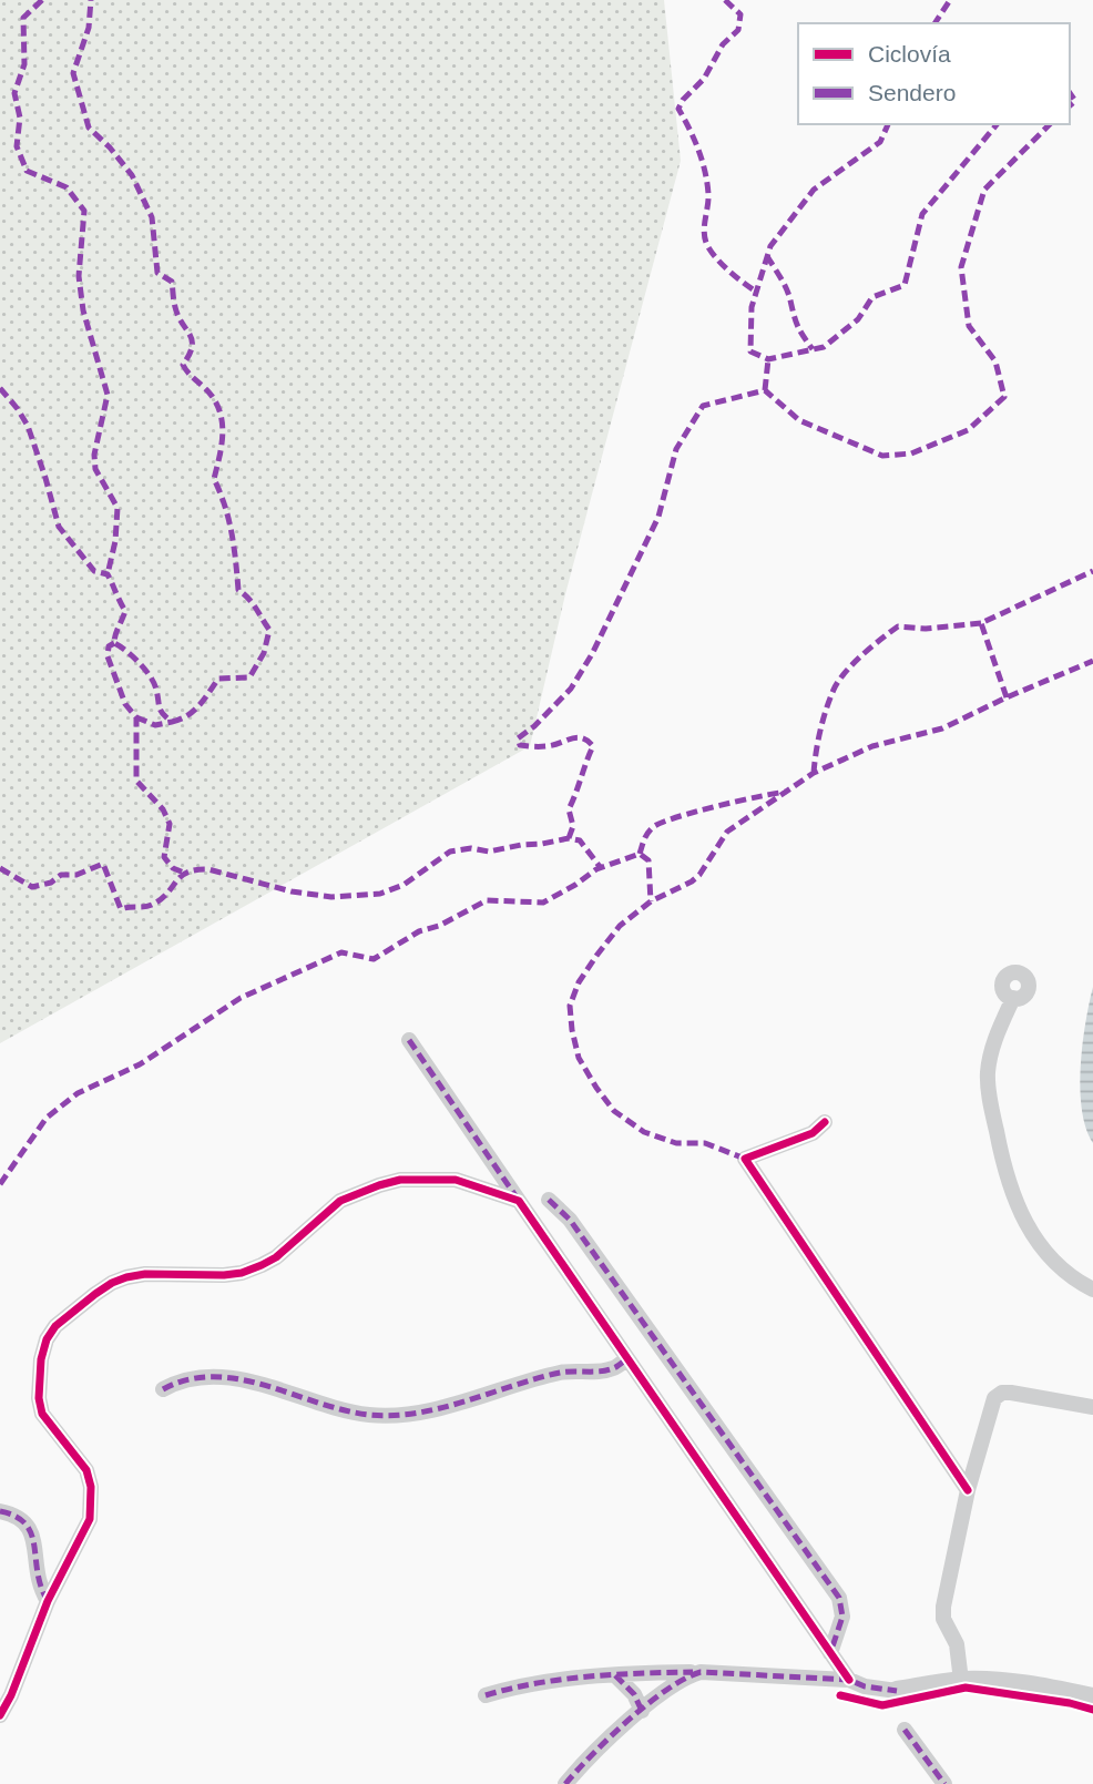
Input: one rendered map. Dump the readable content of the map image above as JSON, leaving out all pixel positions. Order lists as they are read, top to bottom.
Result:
{
  "legend": ["Ciclovía", "Sendero"]
}
